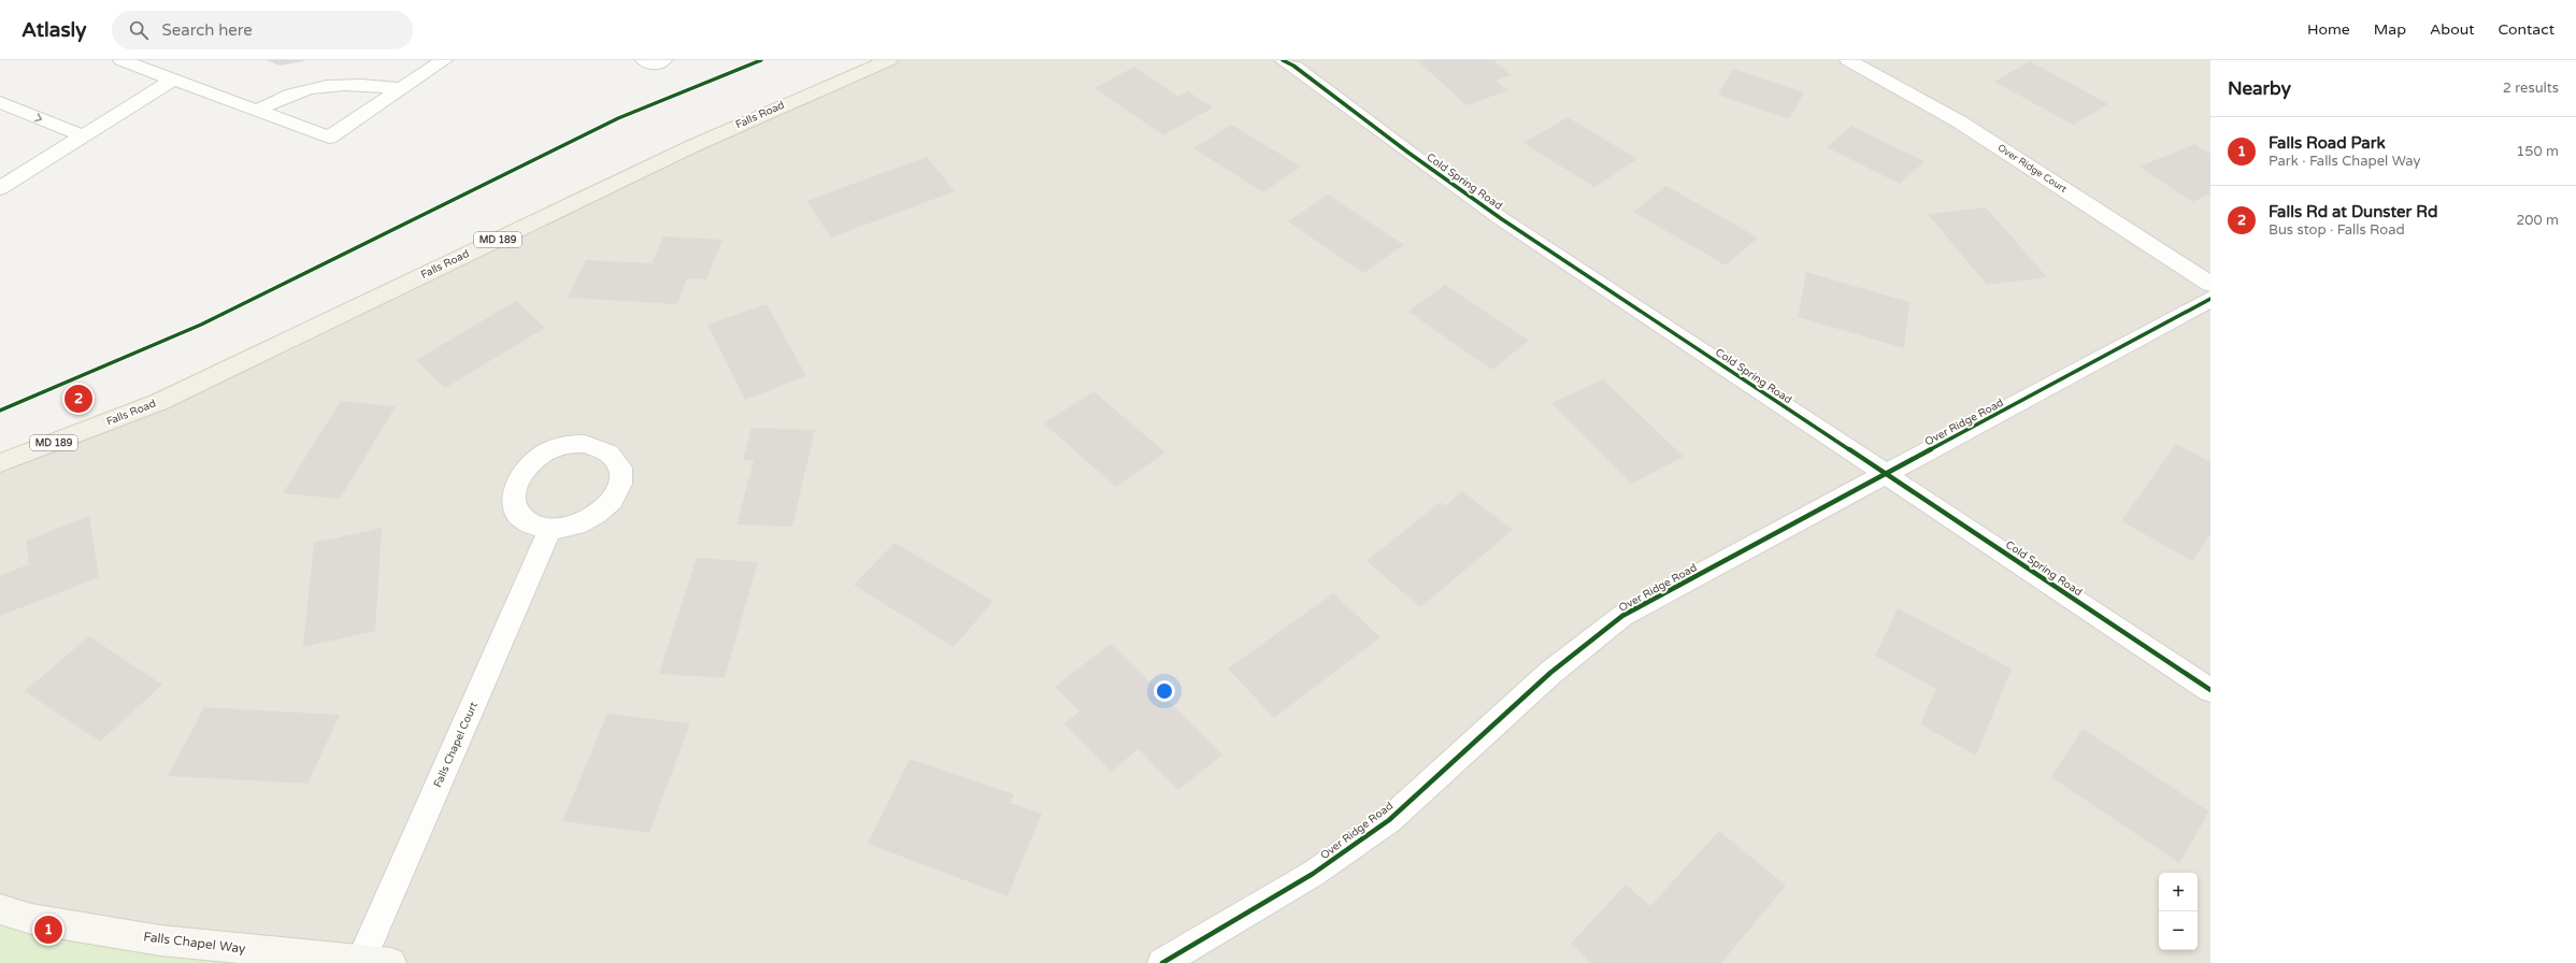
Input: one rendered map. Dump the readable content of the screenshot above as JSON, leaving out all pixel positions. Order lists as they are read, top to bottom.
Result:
{
  "streets": {
    "main road": ["Falls Road", "MD 189"],
    "street": [
      "Over Ridge Court",
      "Cold Spring Road",
      "Over Ridge Road",
      "Falls Chapel Court",
      "Falls Chapel Way"
    ]
  },
  "crossings": [
    ["Cold Spring Road", "Over Ridge Road"],
    ["Falls Chapel Court", "Falls Chapel Way"]
  ],
  "page": {
    "header": "Atlasly",
    "search": "Search here",
    "nav": [
      "Home",
      "Map",
      "About",
      "Contact"
    ],
    "heading": ["Nearby", "2 results"],
    "list": [
      {
        "mark": "1",
        "name": "Falls Road Park",
        "note": "Park · Falls Chapel Way",
        "value": "150 m"
      },
      {
        "mark": "2",
        "name": "Falls Rd at Dunster Rd",
        "note": "Bus stop · Falls Road",
        "value": "200 m"
      }
    ],
    "pins": ["2", "1"],
    "map_buttons": ["+", "−"]
  }
}
